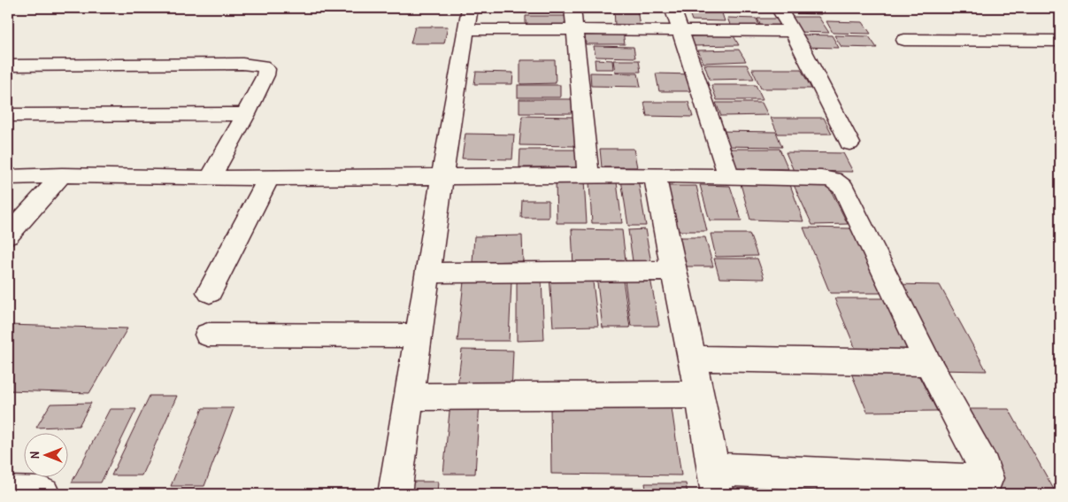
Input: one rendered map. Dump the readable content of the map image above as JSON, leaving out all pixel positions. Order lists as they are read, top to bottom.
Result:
{
  "north": "left"
}
